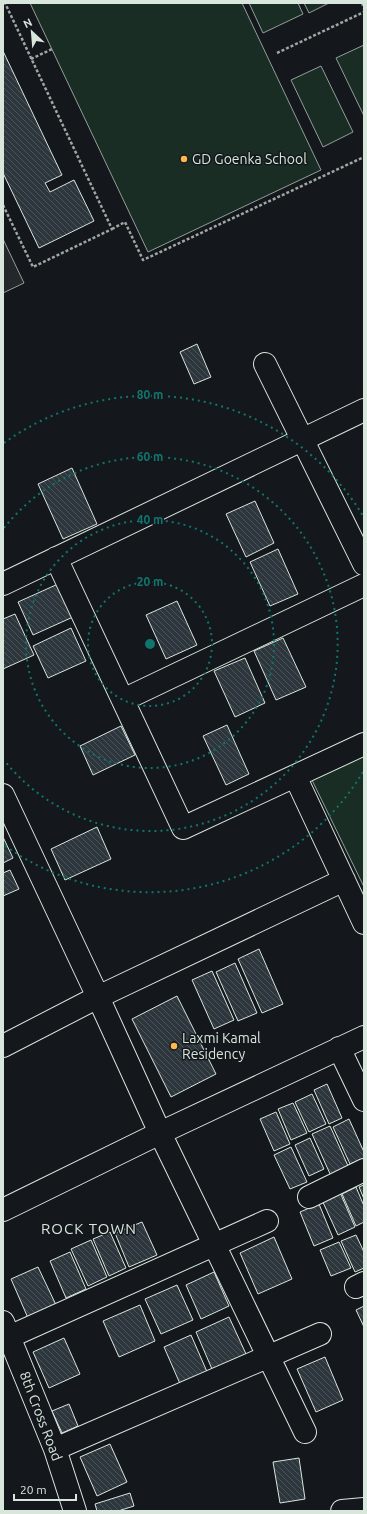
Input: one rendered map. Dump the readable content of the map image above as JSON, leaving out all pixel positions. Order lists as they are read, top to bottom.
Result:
{
  "streets": {
    "street": ["8th Cross Road"]
  },
  "districts": ["ROCK TOWN"],
  "places": ["GD Goenka School", "Laxmi Kamal Residency"],
  "scale_bar": "20 m",
  "north": "top left",
  "rings": [
    "80 m",
    "60 m",
    "40 m",
    "20 m"
  ]
}
